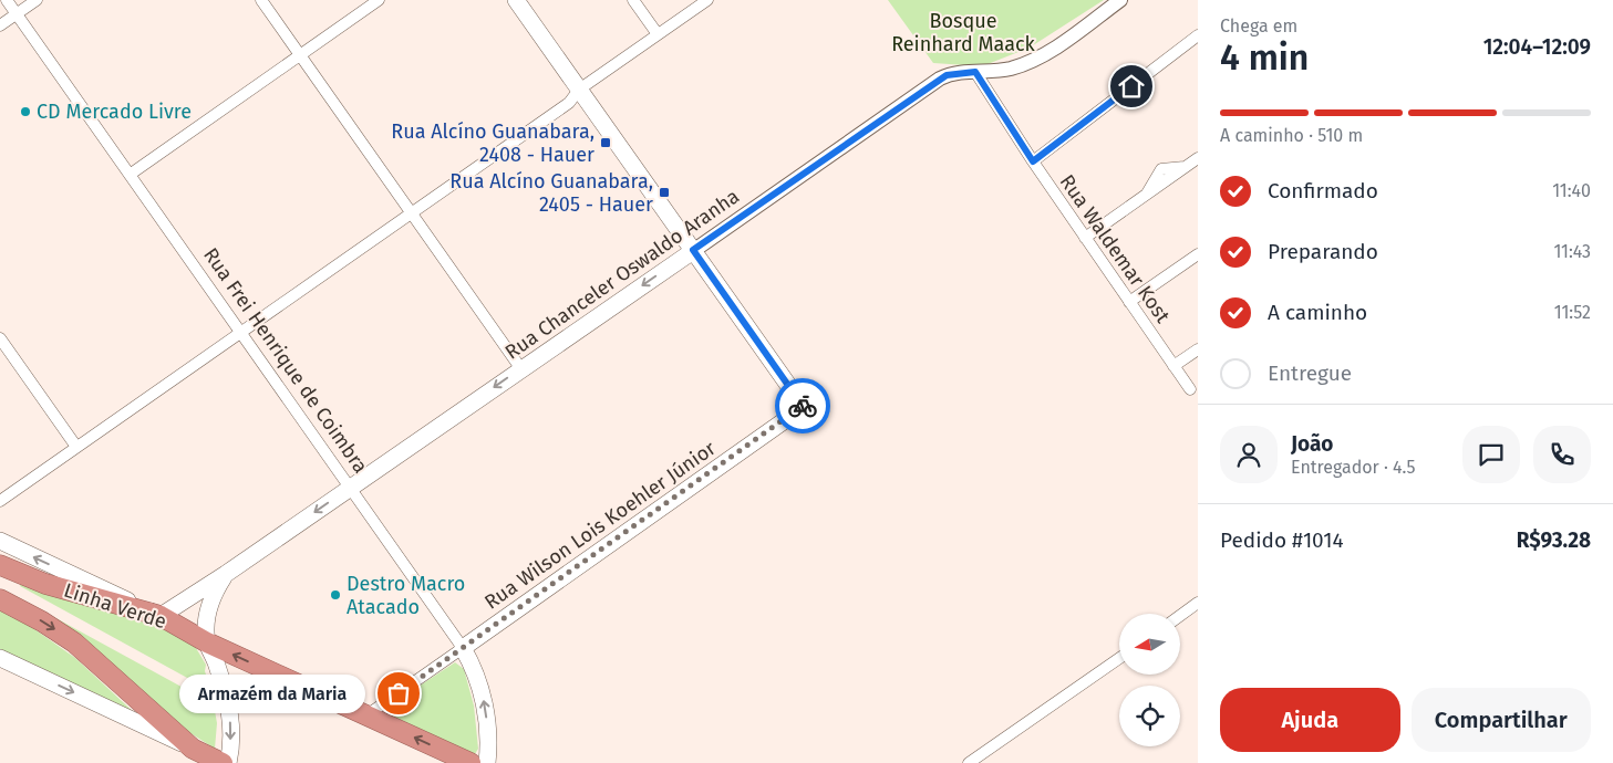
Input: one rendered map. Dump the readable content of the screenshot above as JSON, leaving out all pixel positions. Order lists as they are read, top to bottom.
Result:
{
  "streets": {
    "highway": ["Linha Verde"],
    "main road": ["Rua Chanceler Oswaldo Aranha", "Rua Frei Henrique de Coimbra", "Rua Wilson Lois Koehler Júnior"],
    "street": ["Rua Waldemar Kost"]
  },
  "crossings": [
    ["Rua Waldemar Kost", "Rua Chanceler Oswaldo Aranha"],
    ["Rua Chanceler Oswaldo Aranha", "Rua Frei Henrique de Coimbra"],
    ["Rua Chanceler Oswaldo Aranha", "Rua Wilson Lois Koehler Júnior"],
    ["Rua Chanceler Oswaldo Aranha", "Linha Verde"],
    ["Rua Frei Henrique de Coimbra", "Rua Wilson Lois Koehler Júnior"],
    ["Rua Wilson Lois Koehler Júnior", "Linha Verde"]
  ],
  "one_way": ["Rua Chanceler Oswaldo Aranha"],
  "parks": ["Bosque Reinhard Maack"],
  "places": {
    "other": ["CD Mercado Livre", "Destro Macro Atacado", "Armazém da Maria"],
    "transit": ["Rua Alcíno Guanabara, 2408 - Hauer", "Rua Alcíno Guanabara, 2405 - Hauer"]
  },
  "north": "left",
  "page": {
    "heading": ["4 min", "Chega em", "12:04–12:09"],
    "panel": [
      "João",
      "Entregador · 4.5",
      "Pedido #1014",
      "R$93.28"
    ],
    "bar": "A caminho · 510 m",
    "list": [
      ["Confirmado", "11:40"],
      ["Preparando", "11:43"],
      ["A caminho", "11:52"],
      "Entregue"
    ],
    "bubble": "Armazém da Maria",
    "buttons": ["Ajuda", "Compartilhar"]
  }
}
